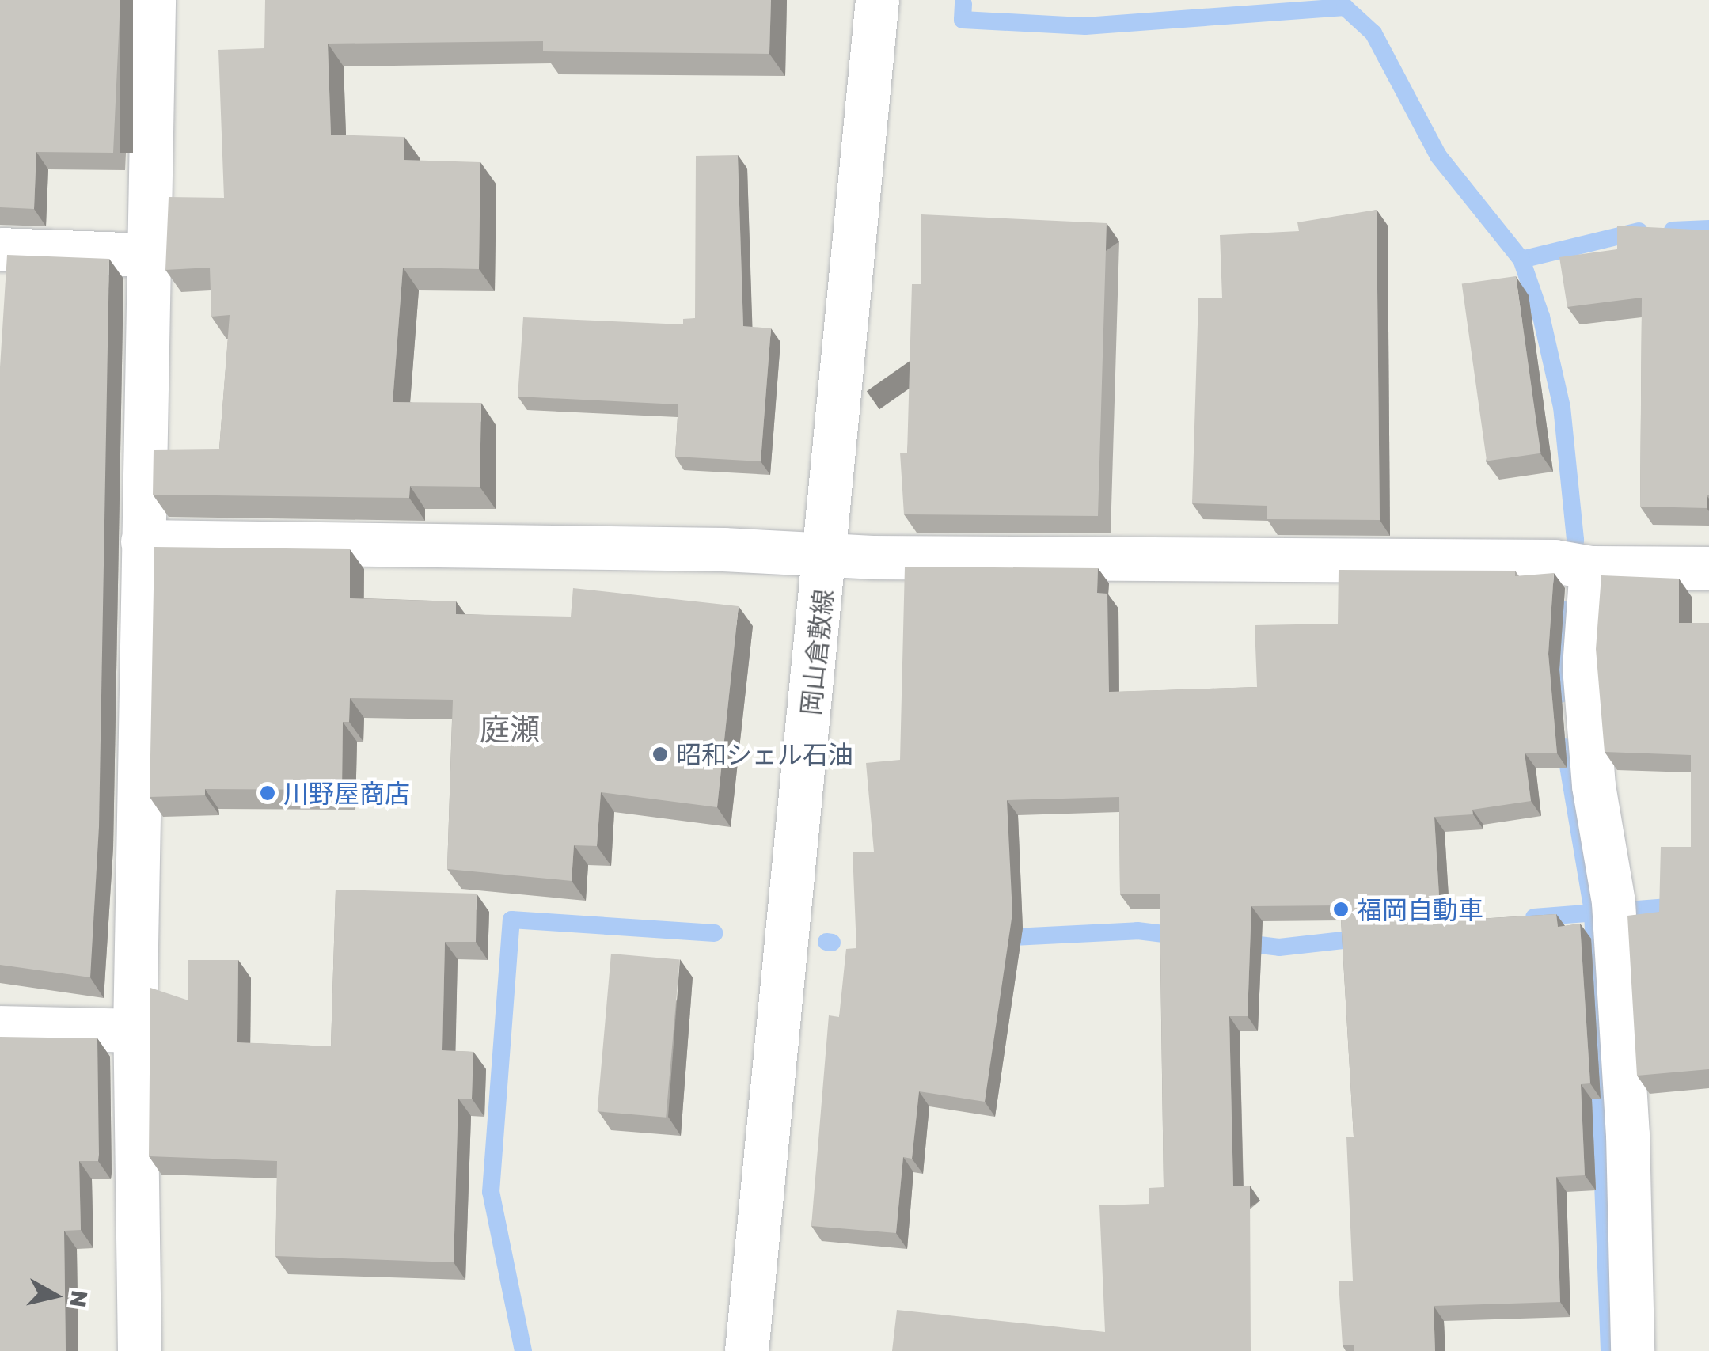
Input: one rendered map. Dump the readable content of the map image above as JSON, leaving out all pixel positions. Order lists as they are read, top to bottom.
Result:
{
  "streets": {
    "street": ["岡山倉敷線"]
  },
  "districts": ["庭瀬"],
  "places": ["昭和シェル石油", "川野屋商店", "福岡自動車"],
  "north": "right"
}
